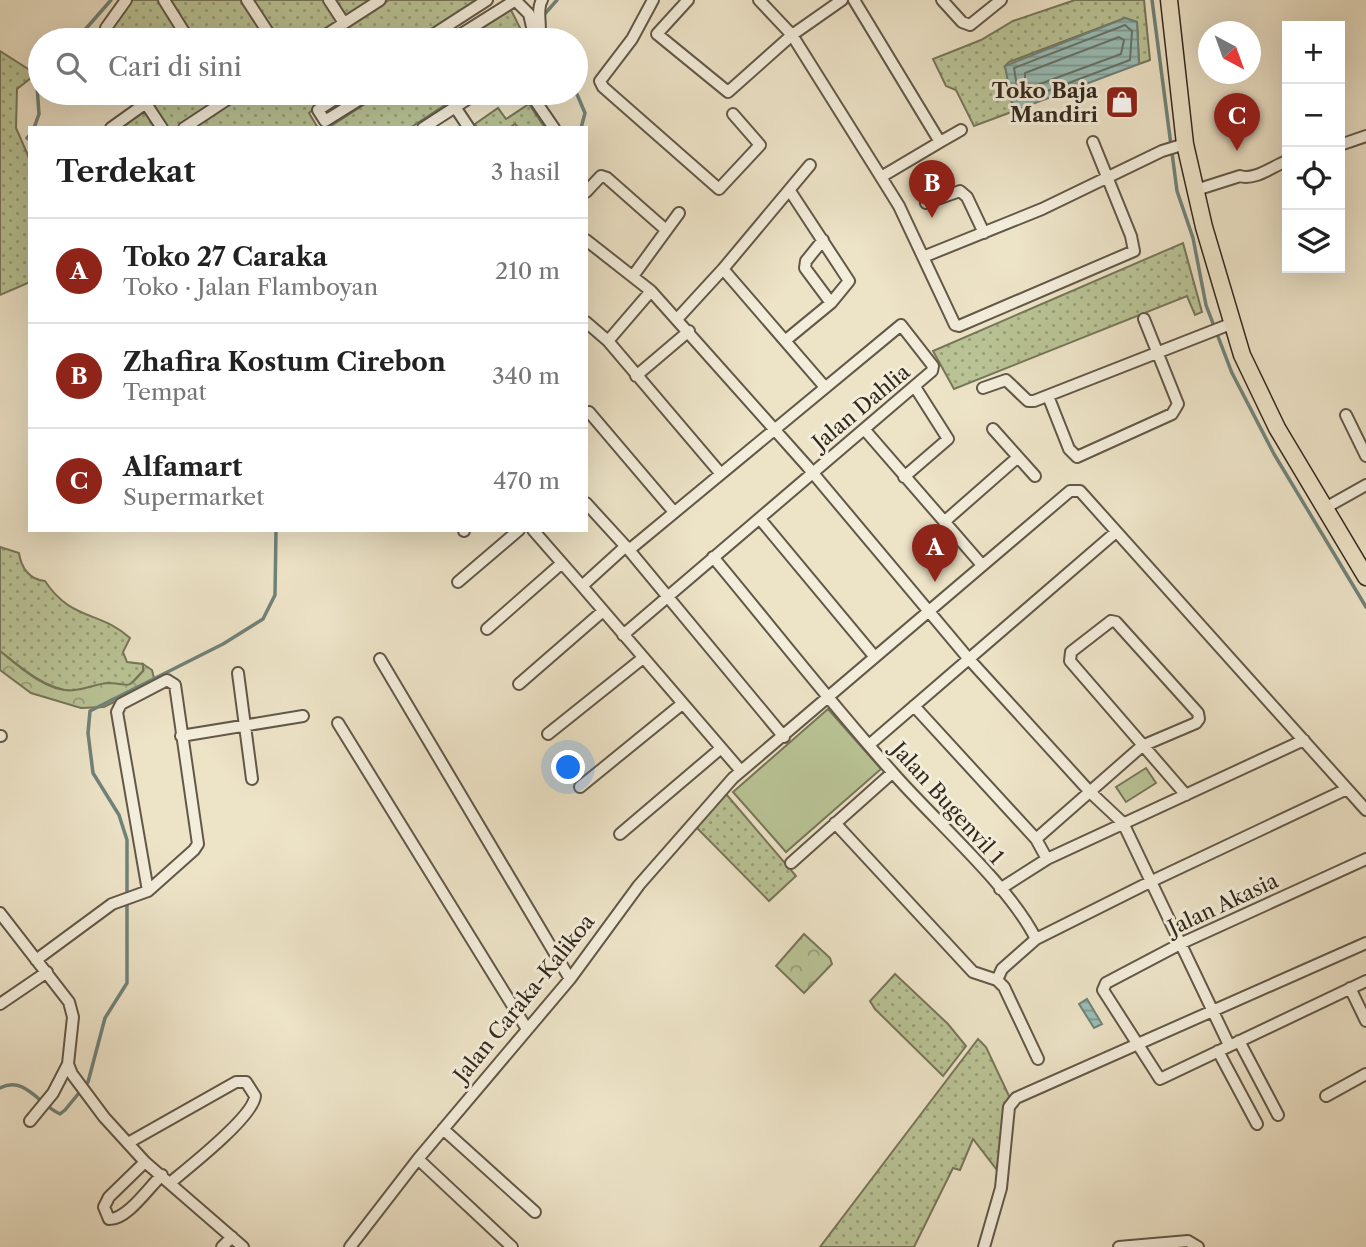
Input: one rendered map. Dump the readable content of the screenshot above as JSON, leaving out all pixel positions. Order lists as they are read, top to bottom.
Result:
{
  "streets": {
    "street": [
      "Jalan Dahlia",
      "Jalan Bugenvil 1",
      "Jalan Akasia",
      "Jalan Caraka-Kalikoa"
    ]
  },
  "crossings": [
    ["Jalan Dahlia", "Jalan Bugenvil 1"],
    ["Jalan Bugenvil 1", "Jalan Caraka-Kalikoa"]
  ],
  "places": {
    "shop": ["Toko Baja Mandiri"]
  },
  "north": "bottom right",
  "page": {
    "map_buttons": ["+", "−"],
    "search": "Cari di sini",
    "pins": ["C", "B", "A"],
    "heading": ["Terdekat", "3 hasil"],
    "list": [
      {
        "mark": "A",
        "name": "Toko 27 Caraka",
        "note": "Toko · Jalan Flamboyan",
        "value": "210 m"
      },
      {
        "mark": "B",
        "name": "Zhafira Kostum Cirebon",
        "note": "Tempat",
        "value": "340 m"
      },
      {
        "mark": "C",
        "name": "Alfamart",
        "note": "Supermarket",
        "value": "470 m"
      }
    ]
  }
}
